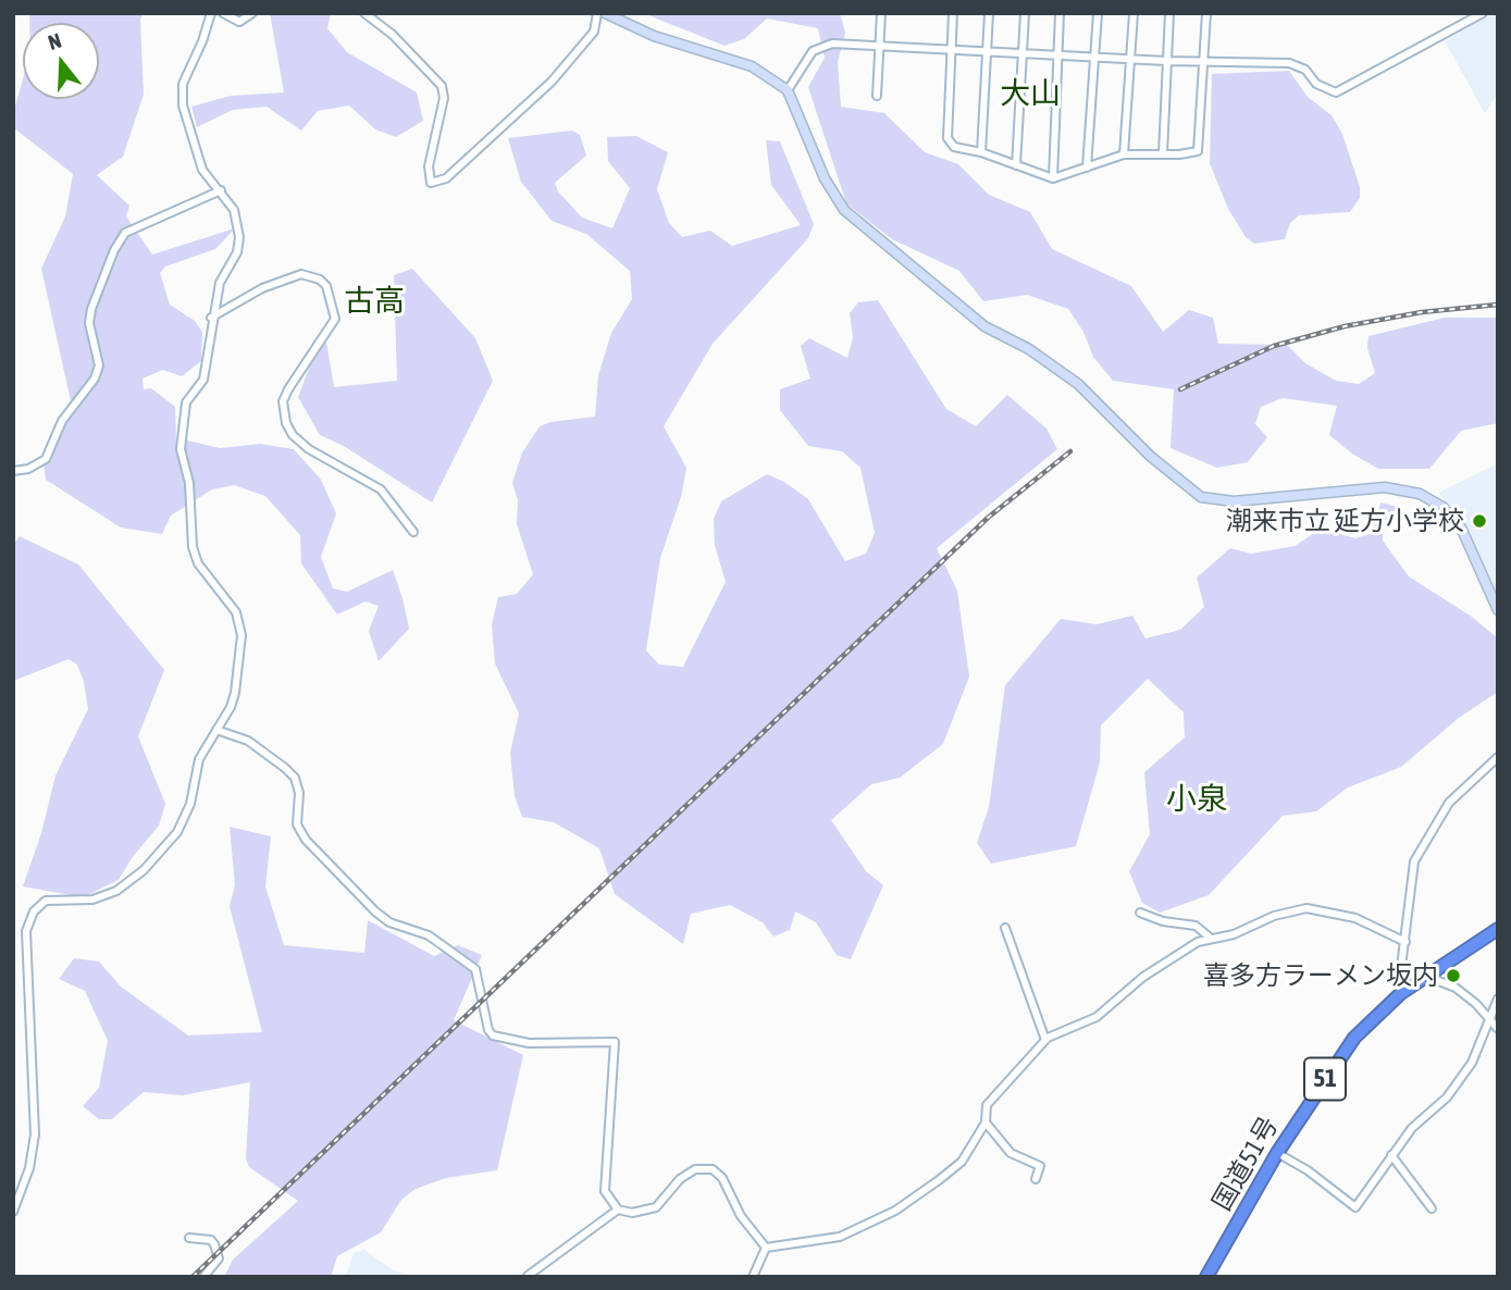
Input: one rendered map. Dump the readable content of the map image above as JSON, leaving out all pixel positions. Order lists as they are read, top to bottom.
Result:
{
  "streets": {
    "highway": ["51", "国道51号"]
  },
  "districts": ["大山", "古高", "小泉"],
  "places": ["潮来市立 延方小学校", "喜多方ラーメン坂内"],
  "north": "top"
}
